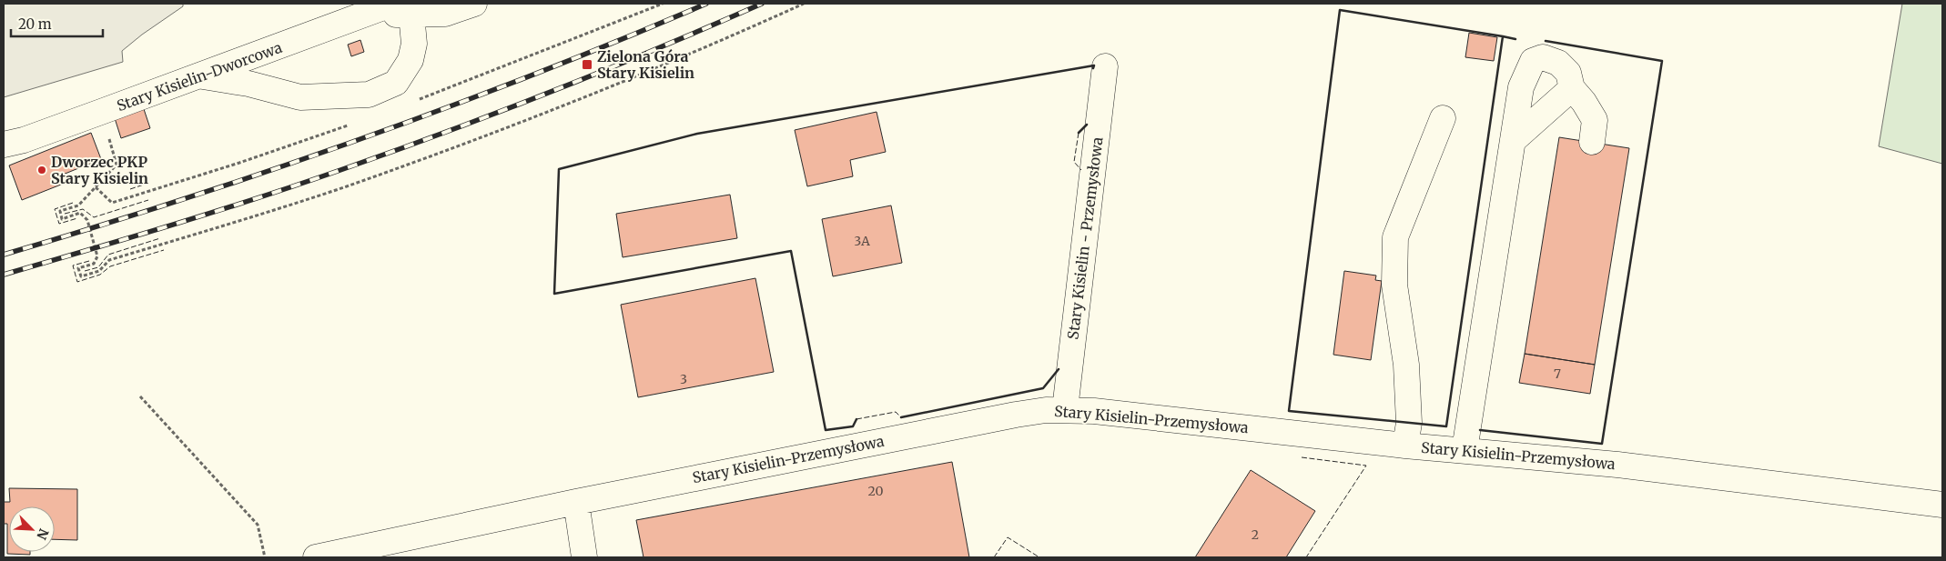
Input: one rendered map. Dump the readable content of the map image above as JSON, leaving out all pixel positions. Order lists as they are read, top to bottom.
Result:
{
  "streets": {
    "street": ["Stary Kisielin-Dworcowa", "Stary Kisielin - Przemysłowa", "Stary Kisielin-Przemysłowa"]
  },
  "crossings": [
    ["Stary Kisielin - Przemysłowa", "Stary Kisielin-Przemysłowa"]
  ],
  "places": {
    "transit": ["Zielona Góra Stary Kisielin"],
    "other": ["Dworzec PKP Stary Kisielin"]
  },
  "house_numbers": [
    "3A",
    "7",
    "3",
    "20",
    "2"
  ],
  "scale_bar": "20 m",
  "north": "bottom right"
}
